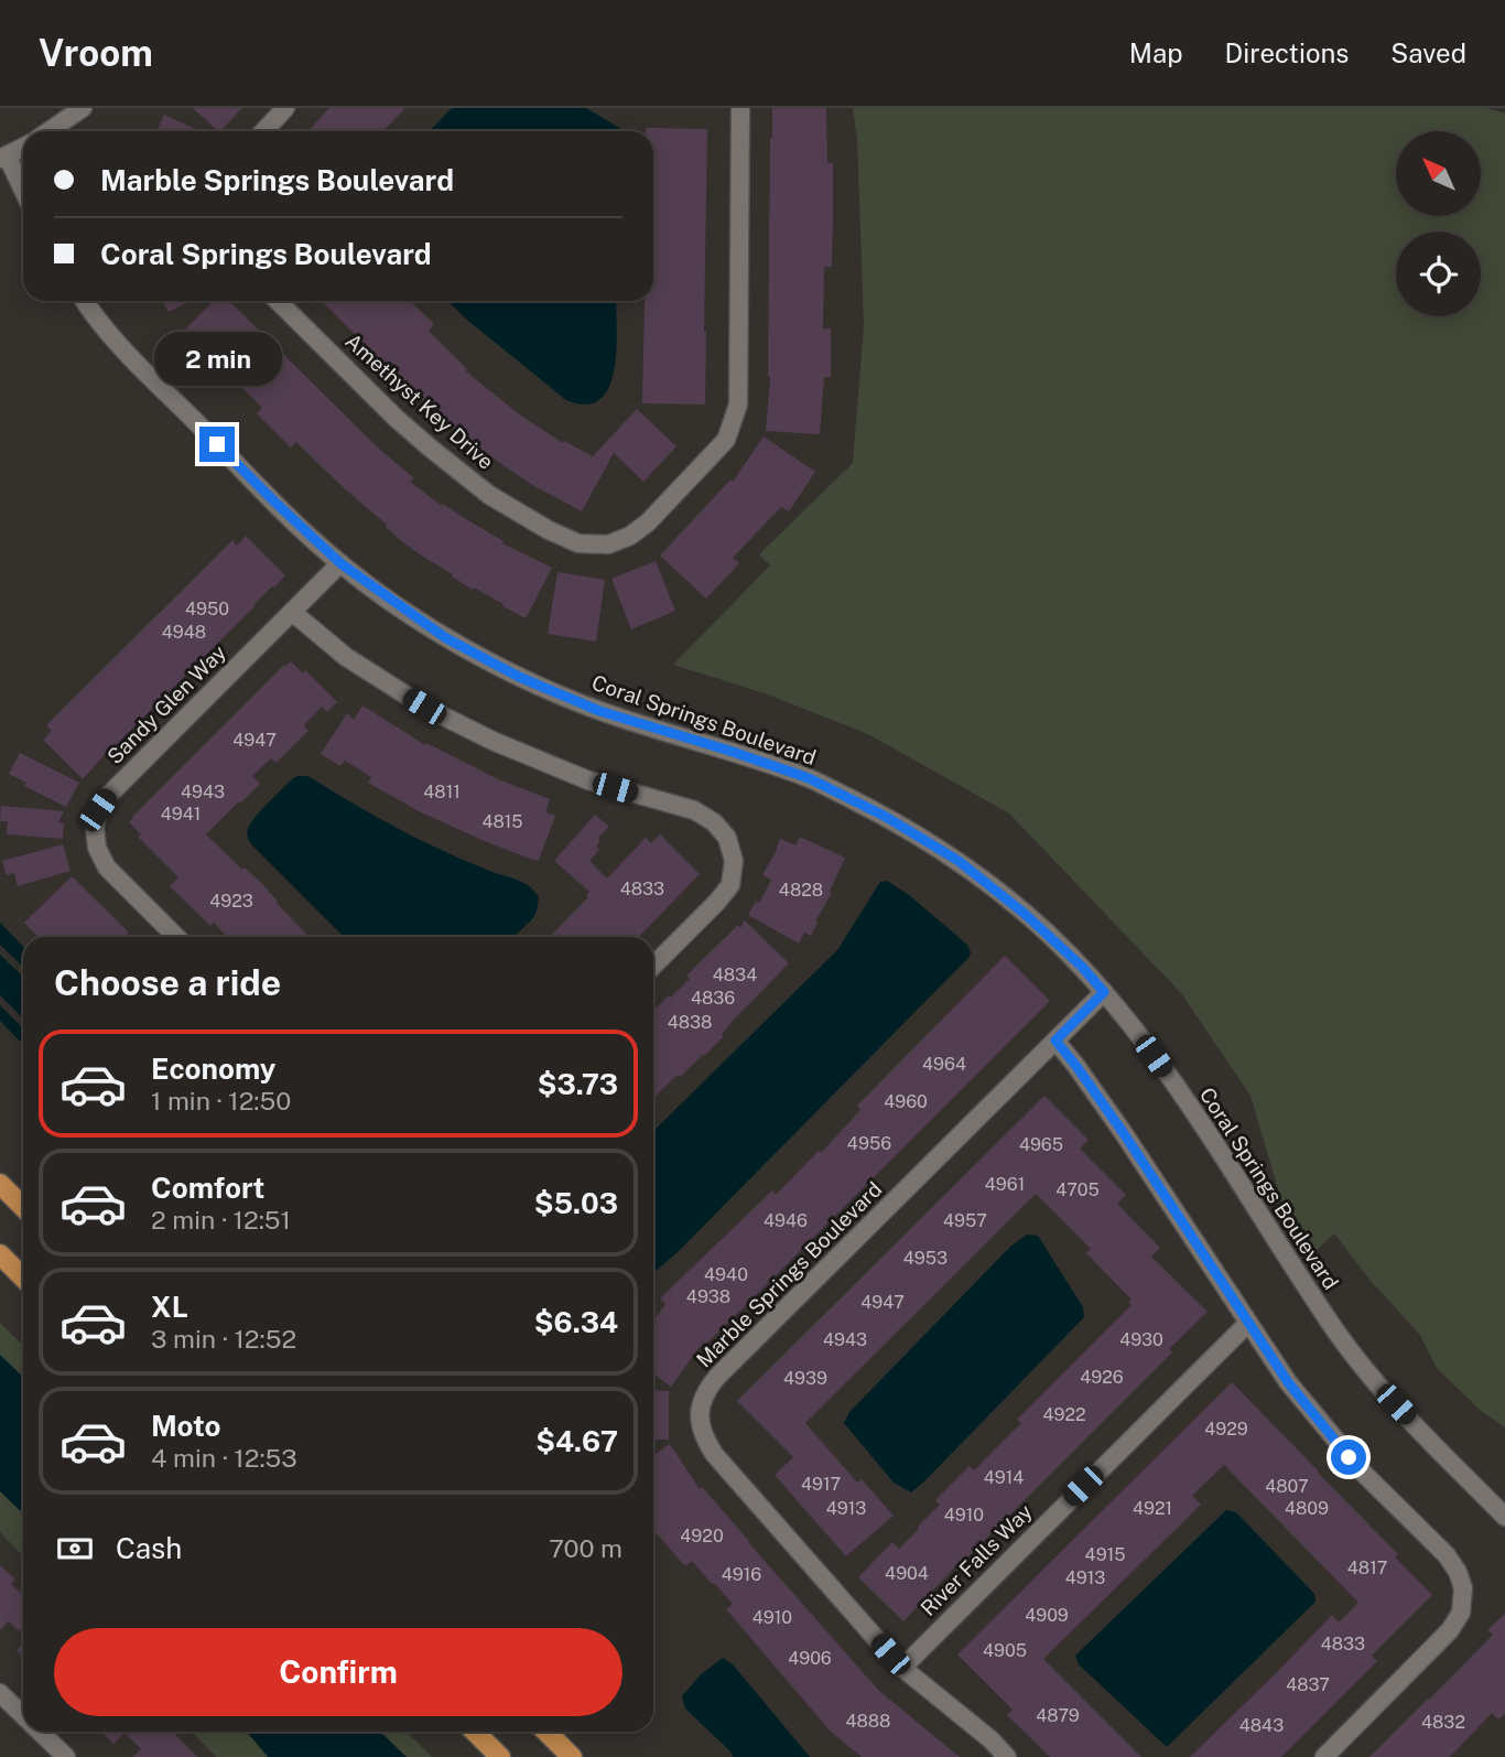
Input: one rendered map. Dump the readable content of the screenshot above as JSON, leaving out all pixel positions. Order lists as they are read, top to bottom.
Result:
{
  "streets": {
    "street": [
      "Amethyst Key Drive",
      "Sandy Glen Way",
      "Coral Springs Boulevard",
      "Marble Springs Boulevard",
      "River Falls Way"
    ]
  },
  "crossings": [
    ["Sandy Glen Way", "Coral Springs Boulevard"],
    ["Coral Springs Boulevard", "Marble Springs Boulevard"],
    ["Marble Springs Boulevard", "River Falls Way"]
  ],
  "house_numbers": [
    "4950",
    "4948",
    "4947",
    "4943",
    "4811",
    "4941",
    "4815",
    "4833",
    "4828",
    "4923",
    "4834",
    "4836",
    "4838",
    "4964",
    "4960",
    "4956",
    "4965",
    "4961",
    "4705",
    "4946",
    "4957",
    "4953",
    "4940",
    "4938",
    "4947",
    "4943",
    "4930",
    "4926",
    "4939",
    "4922",
    "4929",
    "4914",
    "4917",
    "4807",
    "4913",
    "4921",
    "4809",
    "4910",
    "4920",
    "4915",
    "4817",
    "4904",
    "4916",
    "4913",
    "4909",
    "4910",
    "4833",
    "4905",
    "4906",
    "4837",
    "4879",
    "4888",
    "4832",
    "4843"
  ],
  "north": "top left",
  "page": {
    "header": "Vroom",
    "nav": ["Map", "Directions", "Saved"],
    "banner": ["Marble Springs Boulevard", "Coral Springs Boulevard"],
    "bubble": "2 min",
    "heading": "Choose a ride",
    "list": [
      {
        "name": "Economy",
        "note": "1 min · 12:50",
        "value": "$3.73"
      },
      {
        "name": "Comfort",
        "note": "2 min · 12:51",
        "value": "$5.03"
      },
      {
        "name": "XL",
        "note": "3 min · 12:52",
        "value": "$6.34"
      },
      {
        "name": "Moto",
        "note": "4 min · 12:53",
        "value": "$4.67"
      }
    ],
    "pay": ["Cash", "700 m"],
    "buttons": "Confirm"
  }
}
